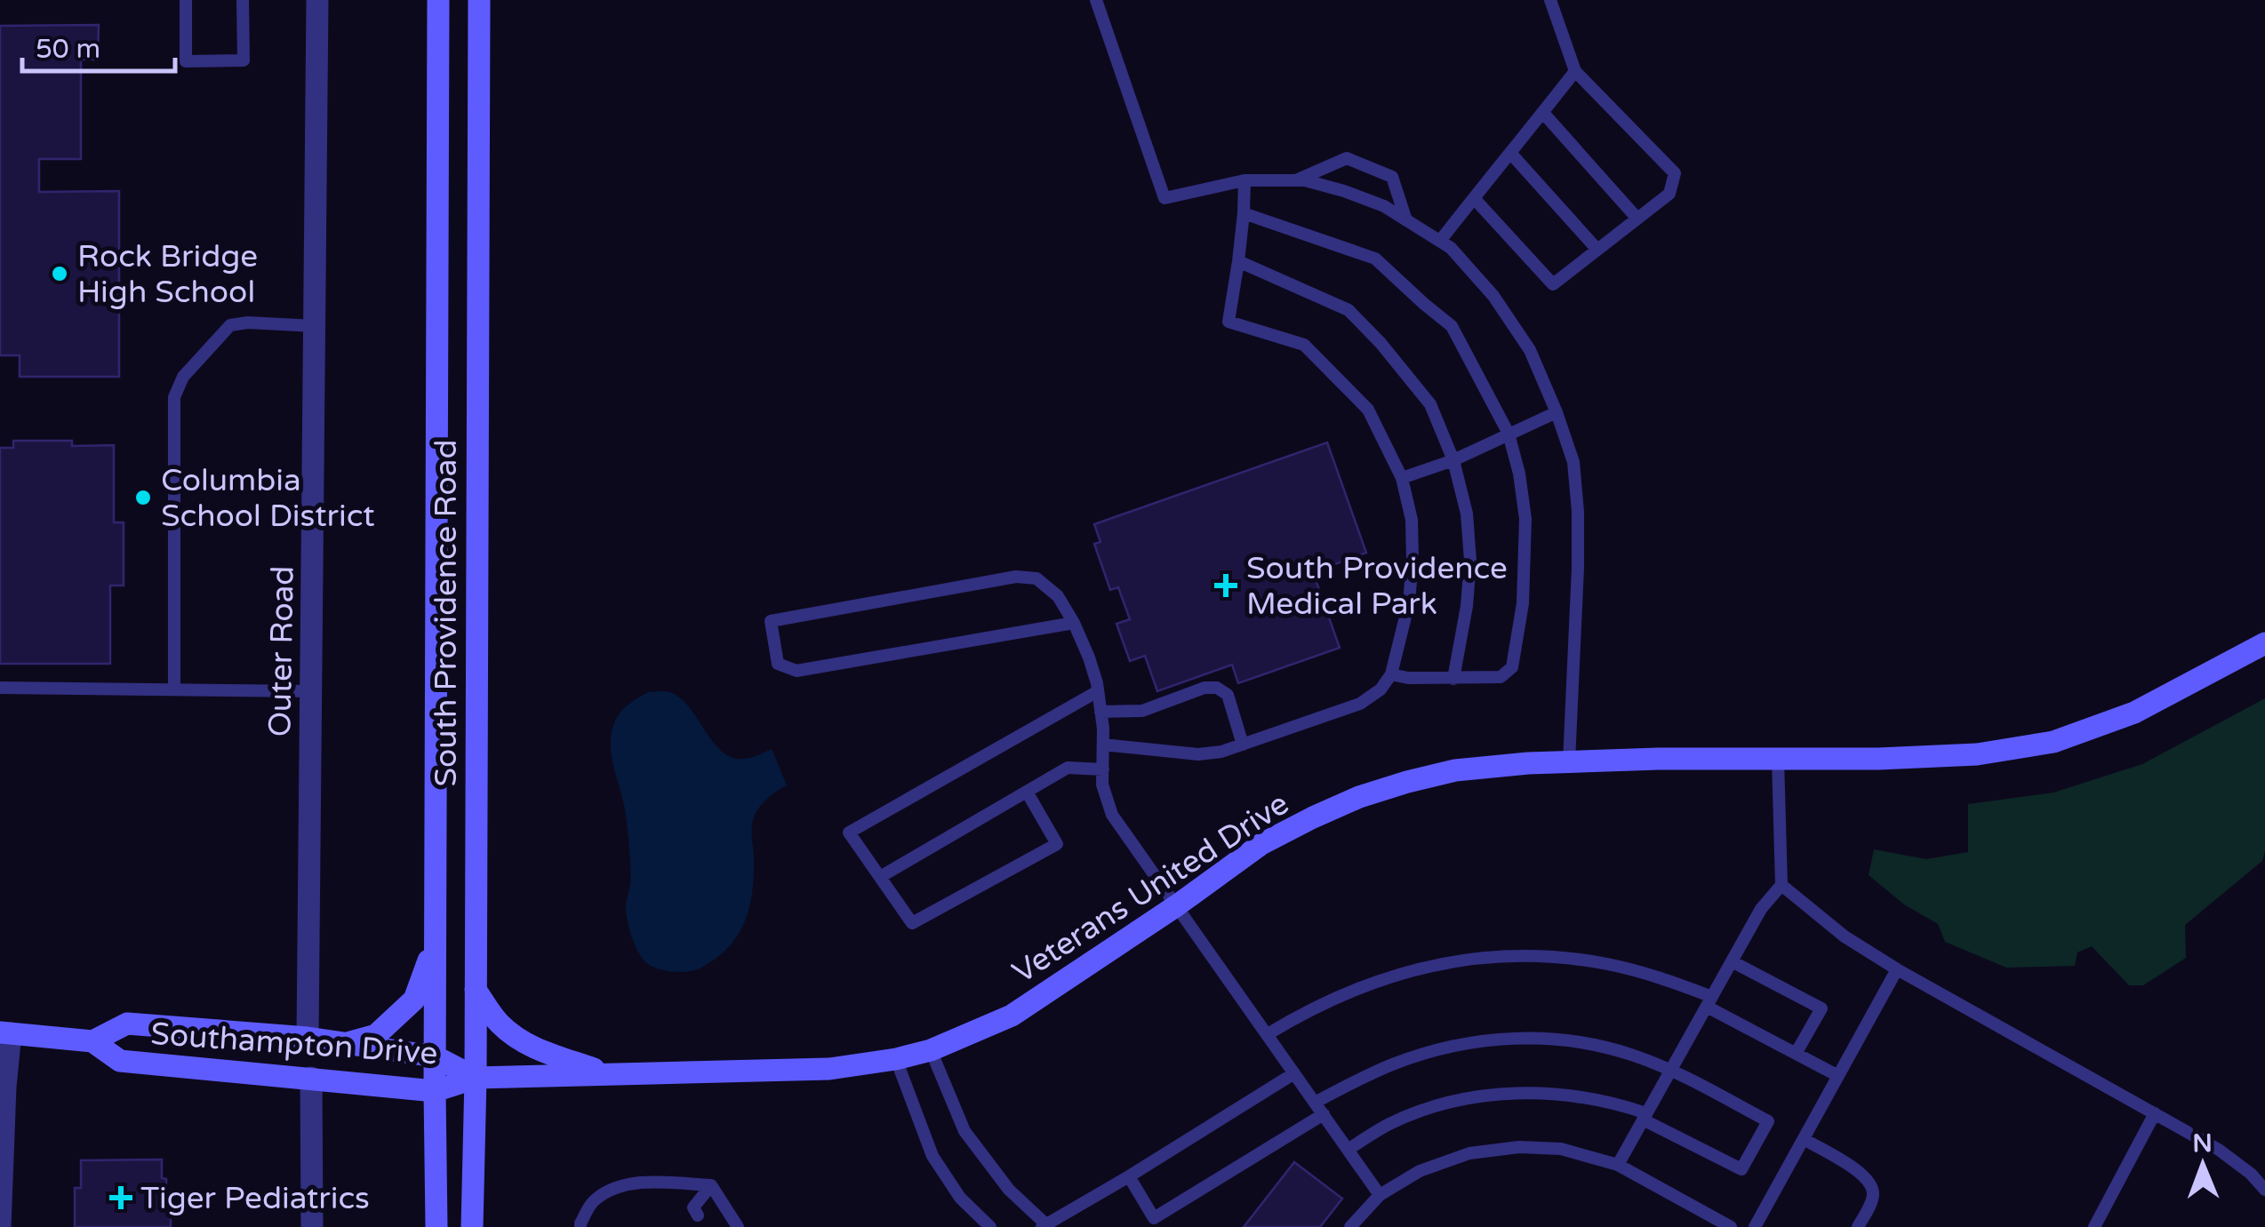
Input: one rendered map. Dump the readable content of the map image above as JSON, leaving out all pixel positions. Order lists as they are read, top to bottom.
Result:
{
  "streets": {
    "street": [
      "South Providence Road",
      "Outer Road",
      "Veterans United Drive",
      "Southampton Drive"
    ]
  },
  "crossings": [
    ["South Providence Road", "Veterans United Drive"],
    ["South Providence Road", "Southampton Drive"],
    ["Outer Road", "Southampton Drive"],
    ["Veterans United Drive", "Southampton Drive"]
  ],
  "places": {
    "other": ["Rock Bridge High School", "Columbia School District"],
    "health": ["South Providence Medical Park", "Tiger Pediatrics"]
  },
  "scale_bar": "50 m",
  "north": "top"
}
